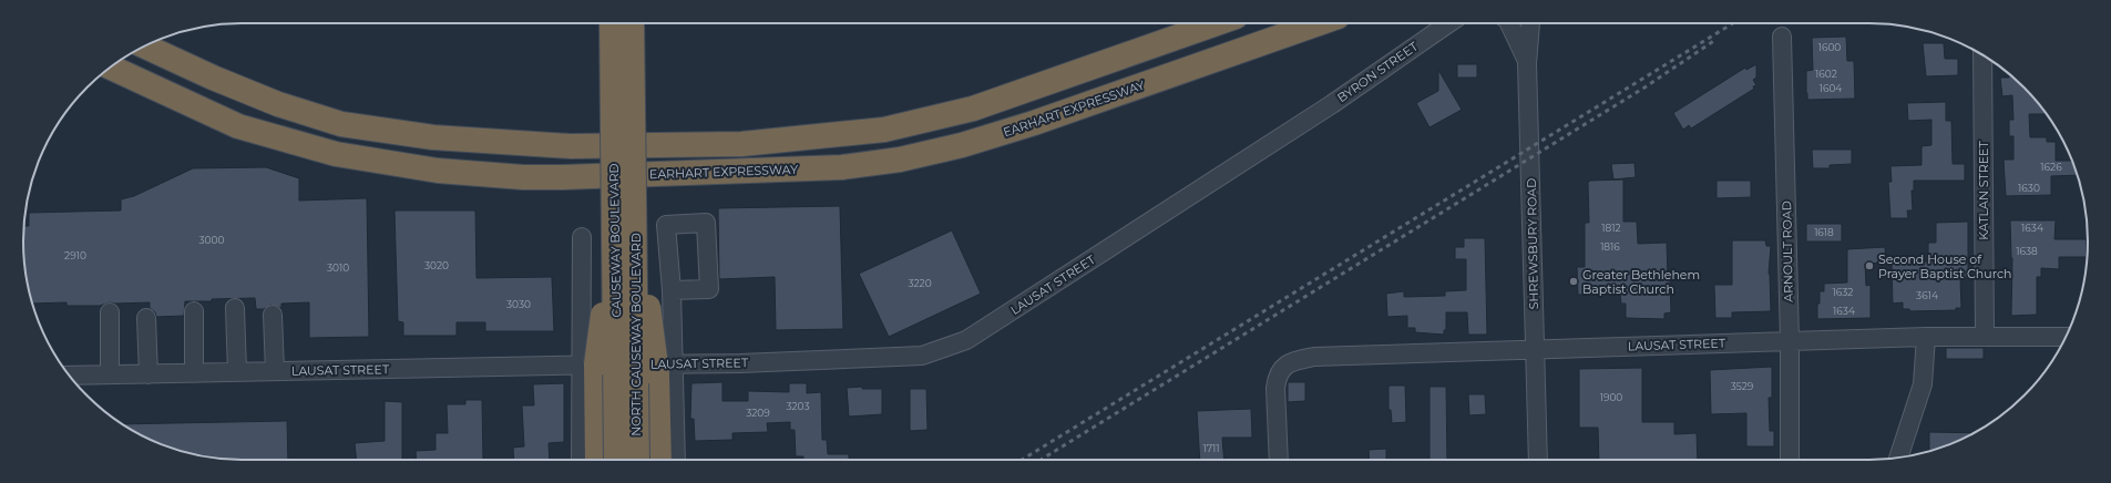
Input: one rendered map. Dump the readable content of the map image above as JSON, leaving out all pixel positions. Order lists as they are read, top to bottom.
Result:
{
  "streets": {
    "highway": ["EARHART EXPRESSWAY", "CAUSEWAY BOULEVARD", "NORTH CAUSEWAY BOULEVARD"],
    "street": [
      "BYRON STREET",
      "KATLAN STREET",
      "SHREWSBURY ROAD",
      "ARNOULT ROAD",
      "LAUSAT STREET"
    ]
  },
  "crossings": [
    ["BYRON STREET", "LAUSAT STREET"],
    ["KATLAN STREET", "LAUSAT STREET"],
    ["CAUSEWAY BOULEVARD", "NORTH CAUSEWAY BOULEVARD"],
    ["SHREWSBURY ROAD", "LAUSAT STREET"],
    ["ARNOULT ROAD", "LAUSAT STREET"]
  ],
  "places": ["Second House of Prayer Baptist Church", "Greater Bethlehem Baptist Church"],
  "house_numbers": [
    "1600",
    "1602",
    "1604",
    "1626",
    "1630",
    "1812",
    "1634",
    "1618",
    "3000",
    "1816",
    "1638",
    "2910",
    "3020",
    "3010",
    "3220",
    "1632",
    "3614",
    "3030",
    "1634",
    "3529",
    "1900",
    "3203",
    "3209",
    "1711"
  ]
}
